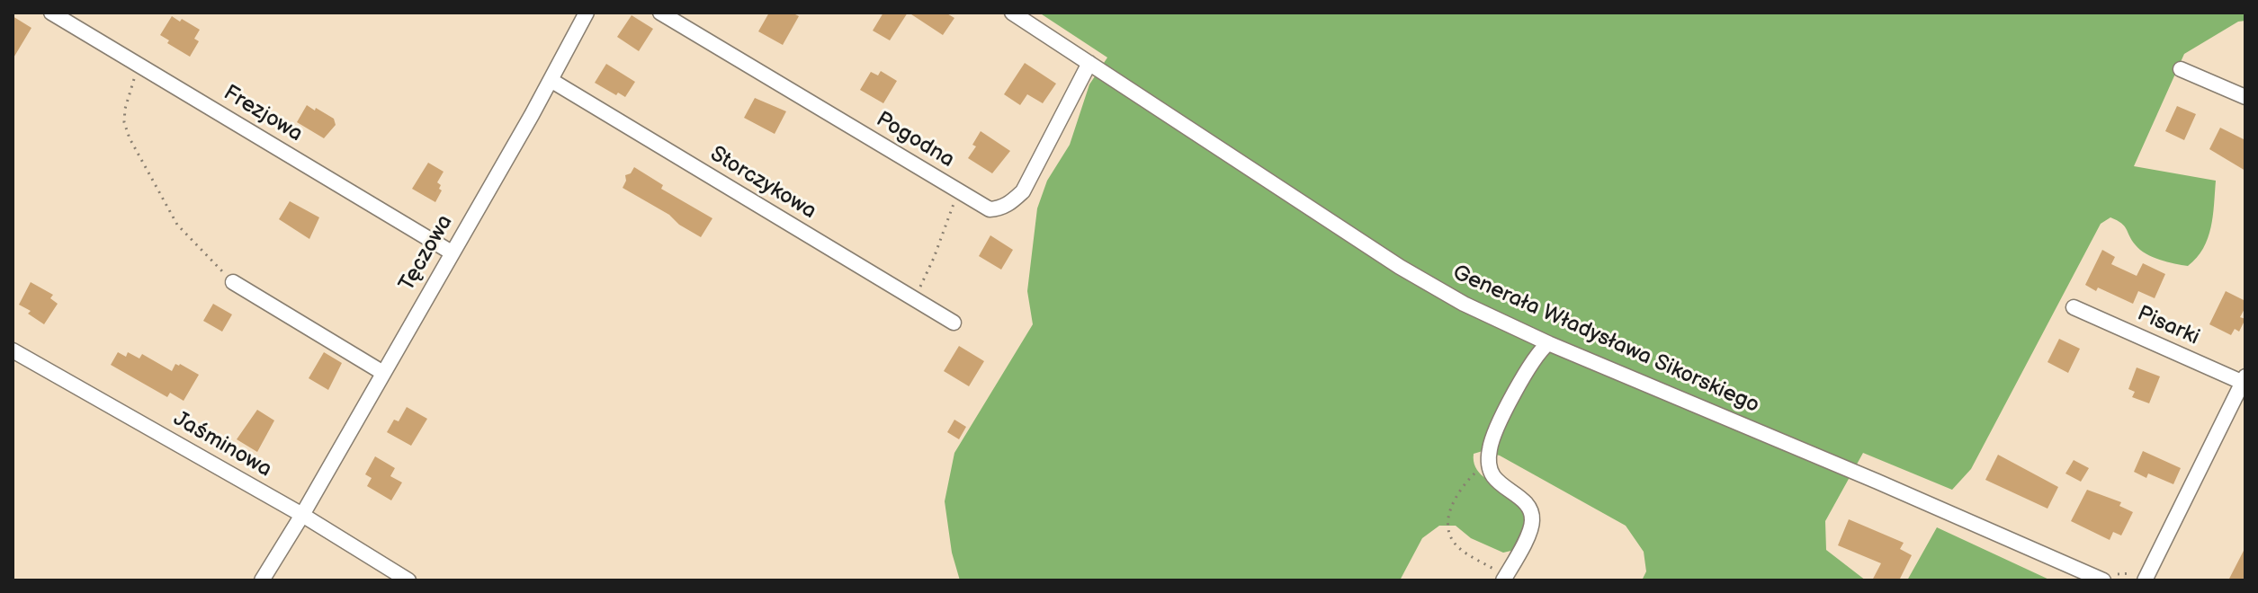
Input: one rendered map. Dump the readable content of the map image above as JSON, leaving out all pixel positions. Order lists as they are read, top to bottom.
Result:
{
  "streets": {
    "street": [
      "Frezjowa",
      "Pogodna",
      "Storczykowa",
      "Tęczowa",
      "Pisarki",
      "Generała Władysława Sikorskiego",
      "Jaśminowa"
    ]
  },
  "crossings": [
    ["Frezjowa", "Tęczowa"],
    ["Pogodna", "Generała Władysława Sikorskiego"],
    ["Storczykowa", "Tęczowa"],
    ["Tęczowa", "Jaśminowa"]
  ]
}
